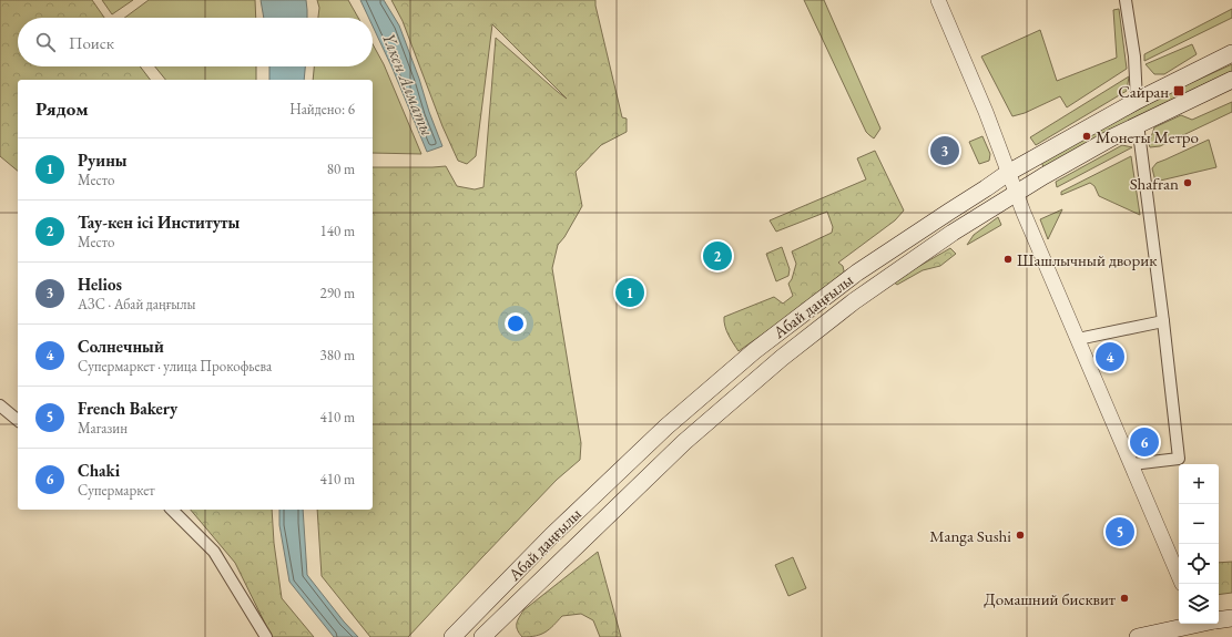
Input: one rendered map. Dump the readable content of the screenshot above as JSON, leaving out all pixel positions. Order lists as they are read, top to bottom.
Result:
{
  "streets": {
    "main road": ["Абай даңғылы"]
  },
  "water": ["Үлкен Алматы"],
  "places": {
    "transit": ["Сайран"],
    "other": [
      "Монеты Метро",
      "Shafran",
      "Шашлычный дворик",
      "Manga Sushi",
      "Домашний бисквит"
    ]
  },
  "page": {
    "search": "Поиск",
    "heading": ["Рядом", "Найдено: 6"],
    "pins": [
      "3",
      "2",
      "1",
      "4",
      "6",
      "5"
    ],
    "list": [
      {
        "mark": "1",
        "name": "Руины",
        "note": "Место",
        "value": "80 m"
      },
      {
        "mark": "2",
        "name": "Тау-кен ісі Институты",
        "note": "Место",
        "value": "140 m"
      },
      {
        "mark": "3",
        "name": "Helios",
        "note": "АЗС · Абай даңғылы",
        "value": "290 m"
      },
      {
        "mark": "4",
        "name": "Солнечный",
        "note": "Супермаркет · улица Прокофьева",
        "value": "380 m"
      },
      {
        "mark": "5",
        "name": "French Bakery",
        "note": "Магазин",
        "value": "410 m"
      },
      {
        "mark": "6",
        "name": "Chaki",
        "note": "Супермаркет",
        "value": "410 m"
      }
    ],
    "map_buttons": ["+", "−"]
  }
}
